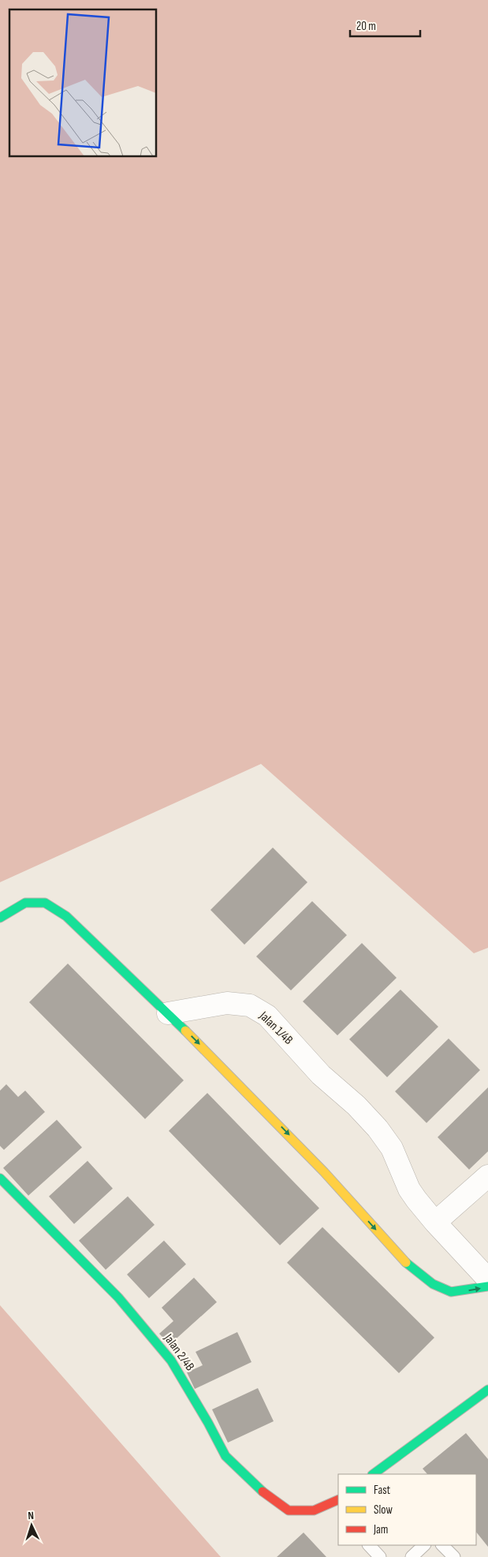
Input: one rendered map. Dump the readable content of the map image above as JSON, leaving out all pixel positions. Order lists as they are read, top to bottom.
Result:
{
  "streets": {
    "street": ["Jalan 1/4B", "Jalan 2/4B"]
  },
  "legend": ["Fast", "Slow", "Jam"],
  "scale_bar": "20 m",
  "north": "top"
}
